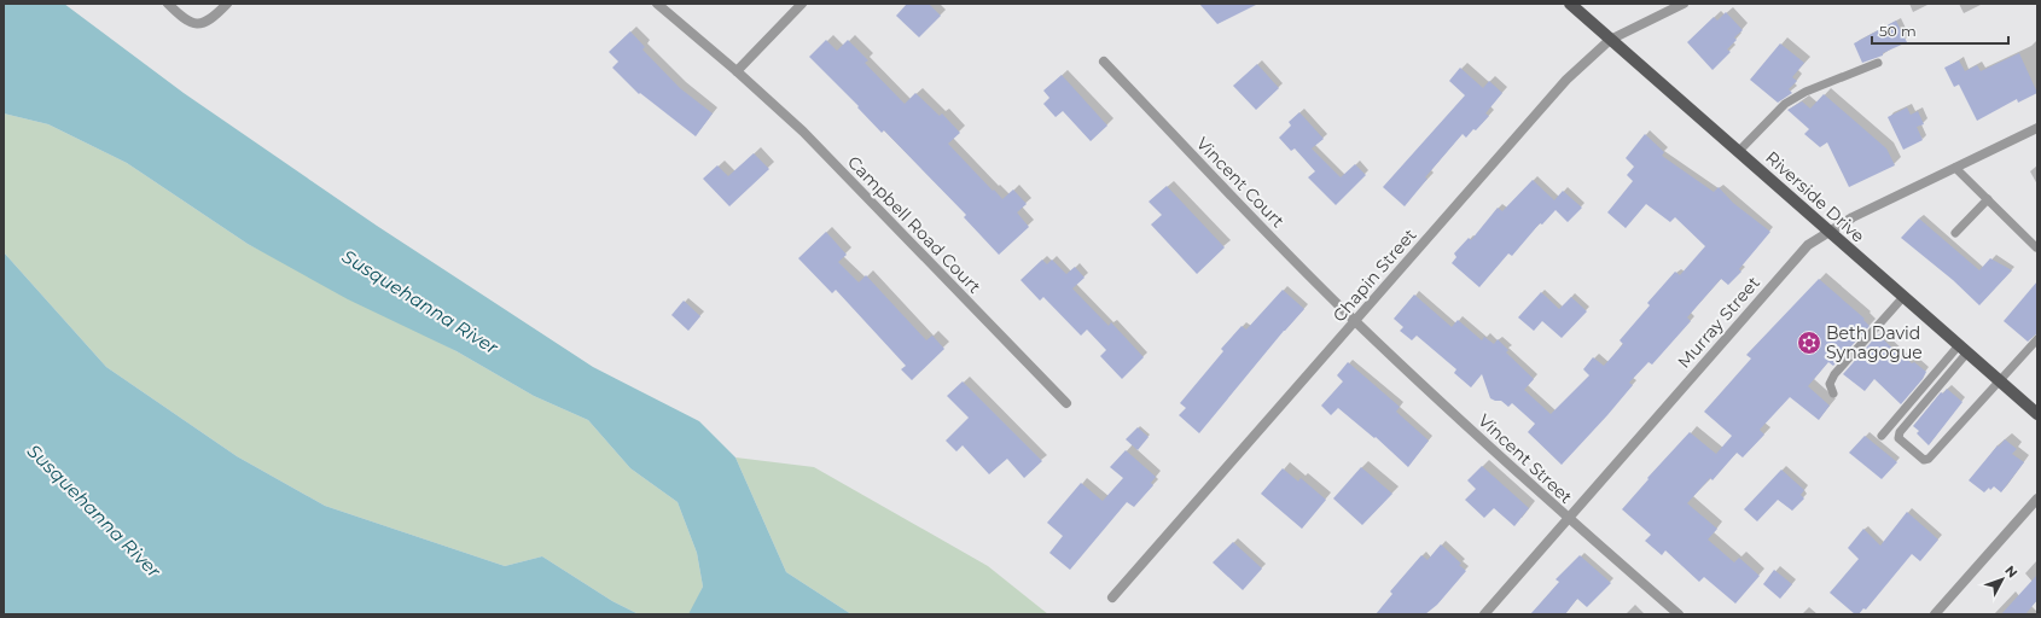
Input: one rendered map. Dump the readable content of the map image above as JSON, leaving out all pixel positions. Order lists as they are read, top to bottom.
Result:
{
  "streets": {
    "main road": ["Riverside Drive"],
    "street": [
      "Vincent Court",
      "Campbell Road Court",
      "Chapin Street",
      "Murray Street",
      "Vincent Street"
    ]
  },
  "crossings": [
    ["Vincent Court", "Chapin Street"],
    ["Vincent Court", "Vincent Street"],
    ["Riverside Drive", "Chapin Street"],
    ["Riverside Drive", "Murray Street"],
    ["Chapin Street", "Vincent Street"],
    ["Murray Street", "Vincent Street"]
  ],
  "water": ["Susquehanna River"],
  "places": {
    "synagogue": ["Beth David Synagogue"]
  },
  "scale_bar": "50 m",
  "north": "top right"
}
